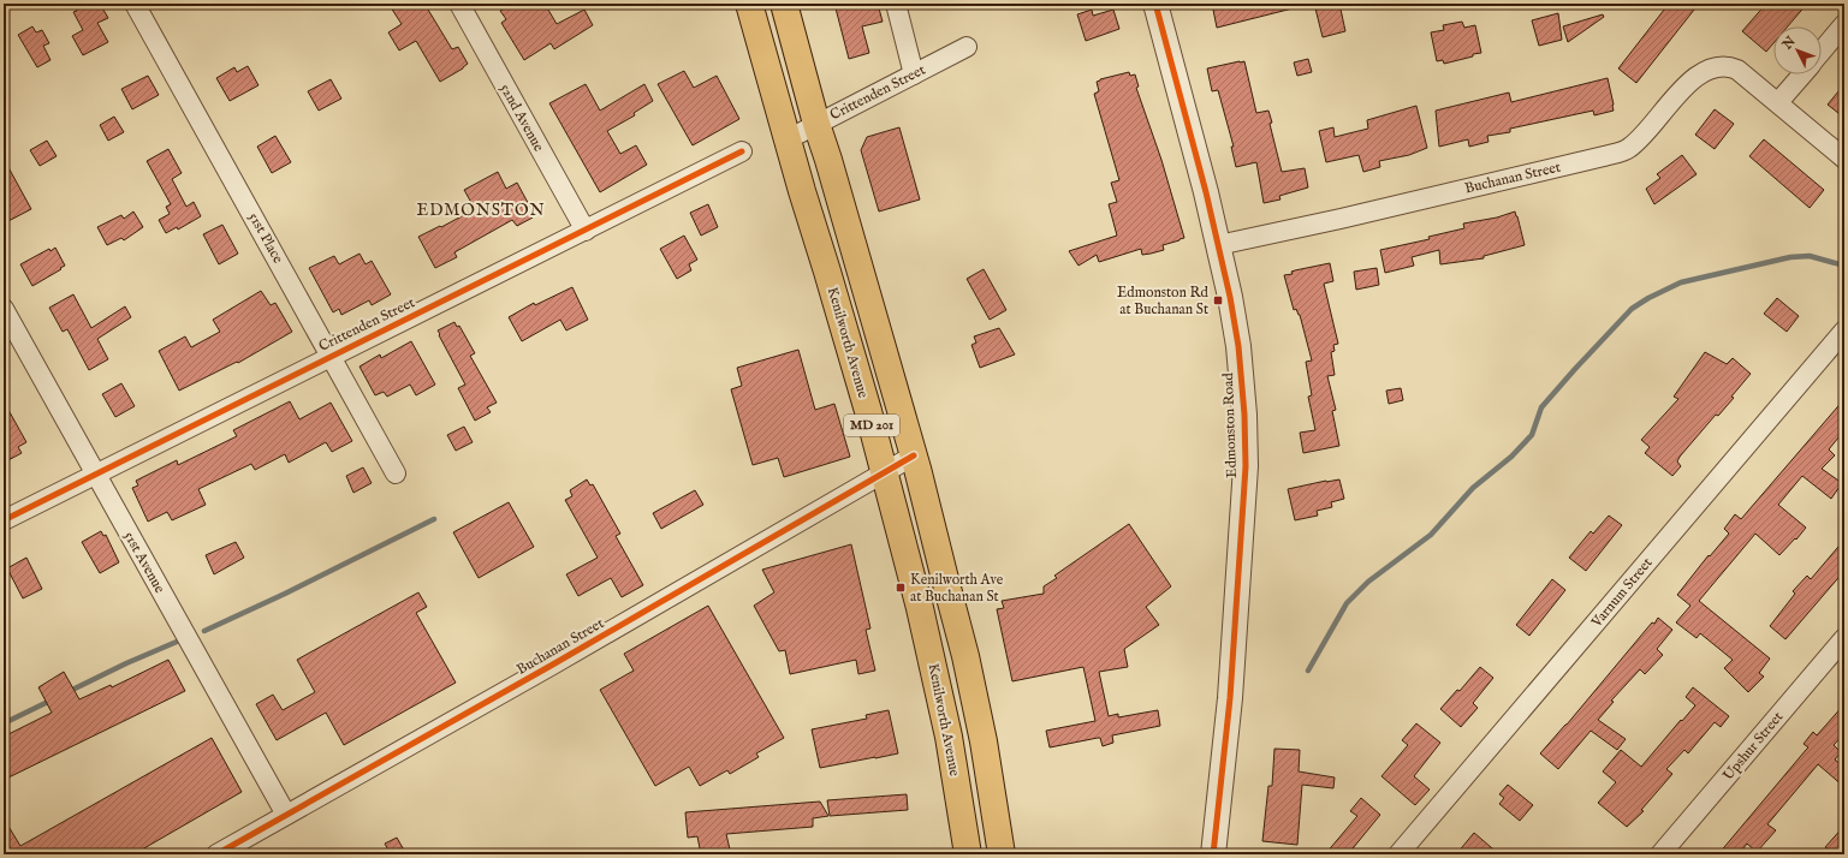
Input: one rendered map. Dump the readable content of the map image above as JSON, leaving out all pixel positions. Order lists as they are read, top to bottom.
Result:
{
  "streets": {
    "main road": ["Kenilworth Avenue", "MD 201"],
    "street": [
      "Crittenden Street",
      "52nd Avenue",
      "Buchanan Street",
      "51st Place",
      "Edmonston Road",
      "51st Avenue",
      "Varnum Street",
      "Upshur Street"
    ]
  },
  "crossings": [
    ["Crittenden Street", "52nd Avenue"],
    ["Crittenden Street", "51st Place"],
    ["Crittenden Street", "Kenilworth Avenue"],
    ["Crittenden Street", "MD 201"],
    ["Crittenden Street", "51st Avenue"],
    ["Buchanan Street", "Kenilworth Avenue"],
    ["Buchanan Street", "MD 201"],
    ["Buchanan Street", "Edmonston Road"],
    ["Buchanan Street", "51st Avenue"]
  ],
  "districts": ["EDMONSTON"],
  "places": {
    "transit": ["Edmonston Rd at Buchanan St", "Kenilworth Ave at Buchanan St"]
  },
  "north": "top left"
}
